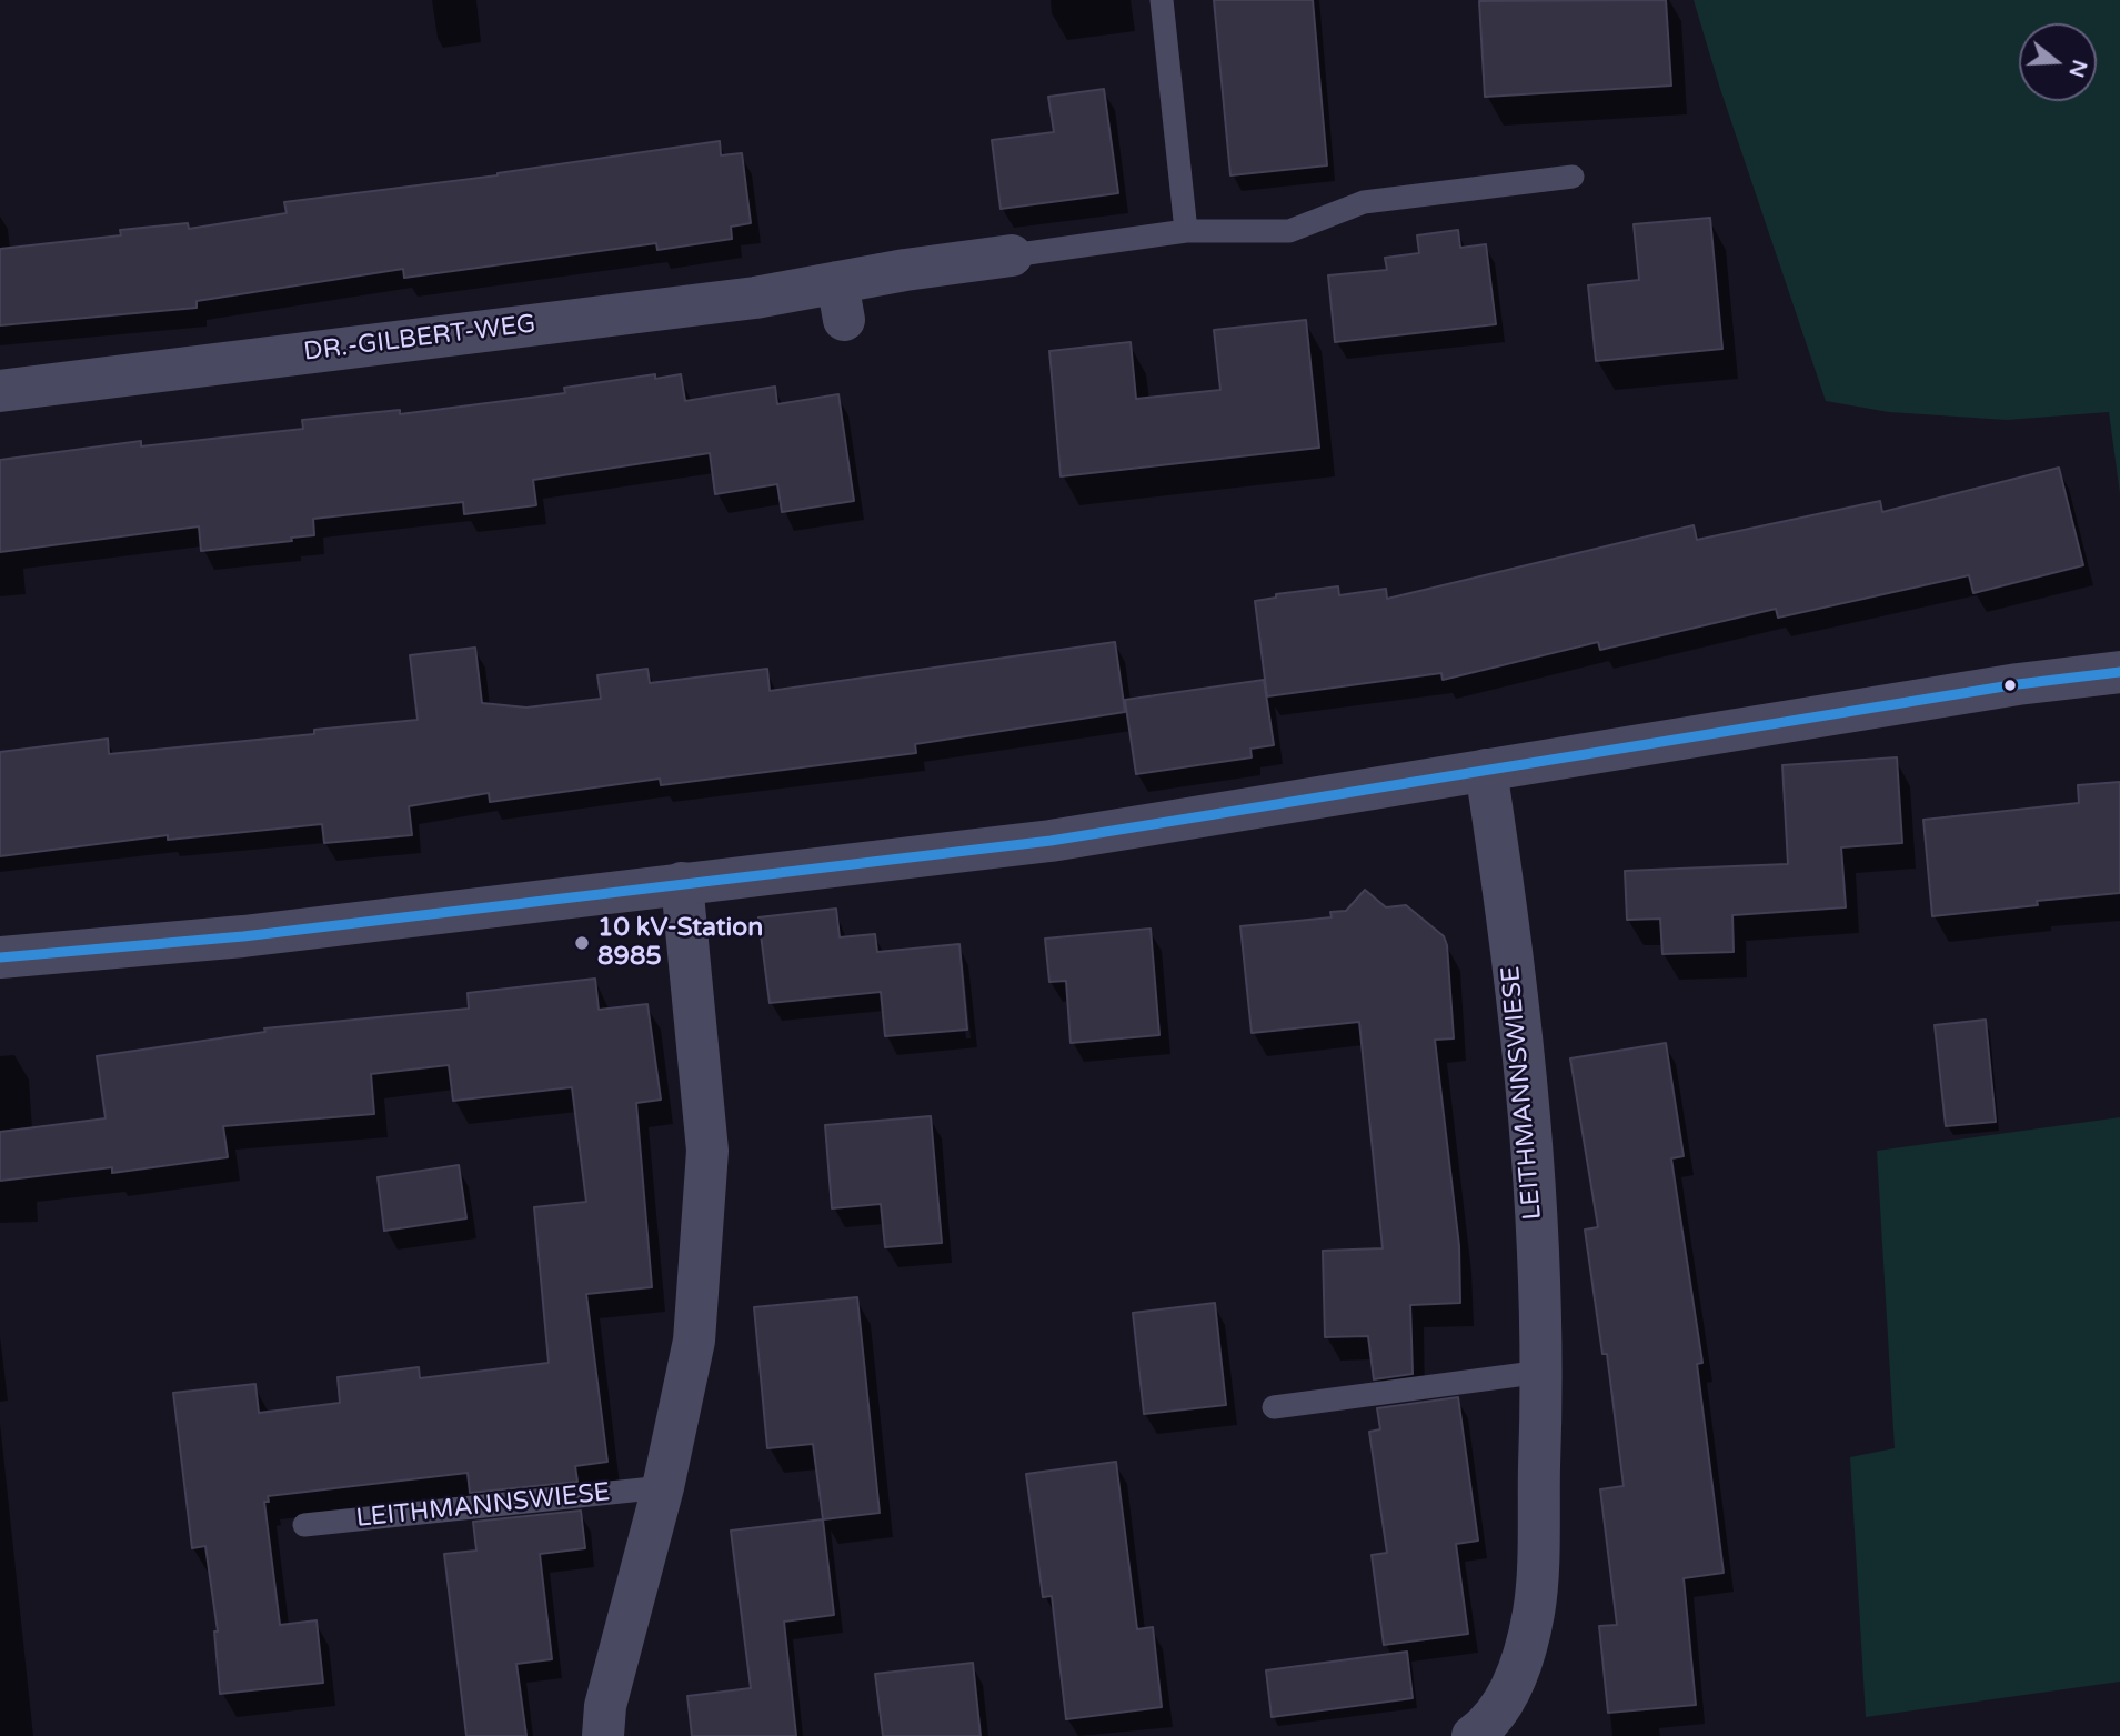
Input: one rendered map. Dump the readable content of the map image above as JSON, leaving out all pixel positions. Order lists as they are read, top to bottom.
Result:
{
  "streets": {
    "street": ["DR.-GILBERT-WEG", "LEITHMANNSWIESE"]
  },
  "places": ["10 kV-Station 8985"],
  "north": "right"
}
